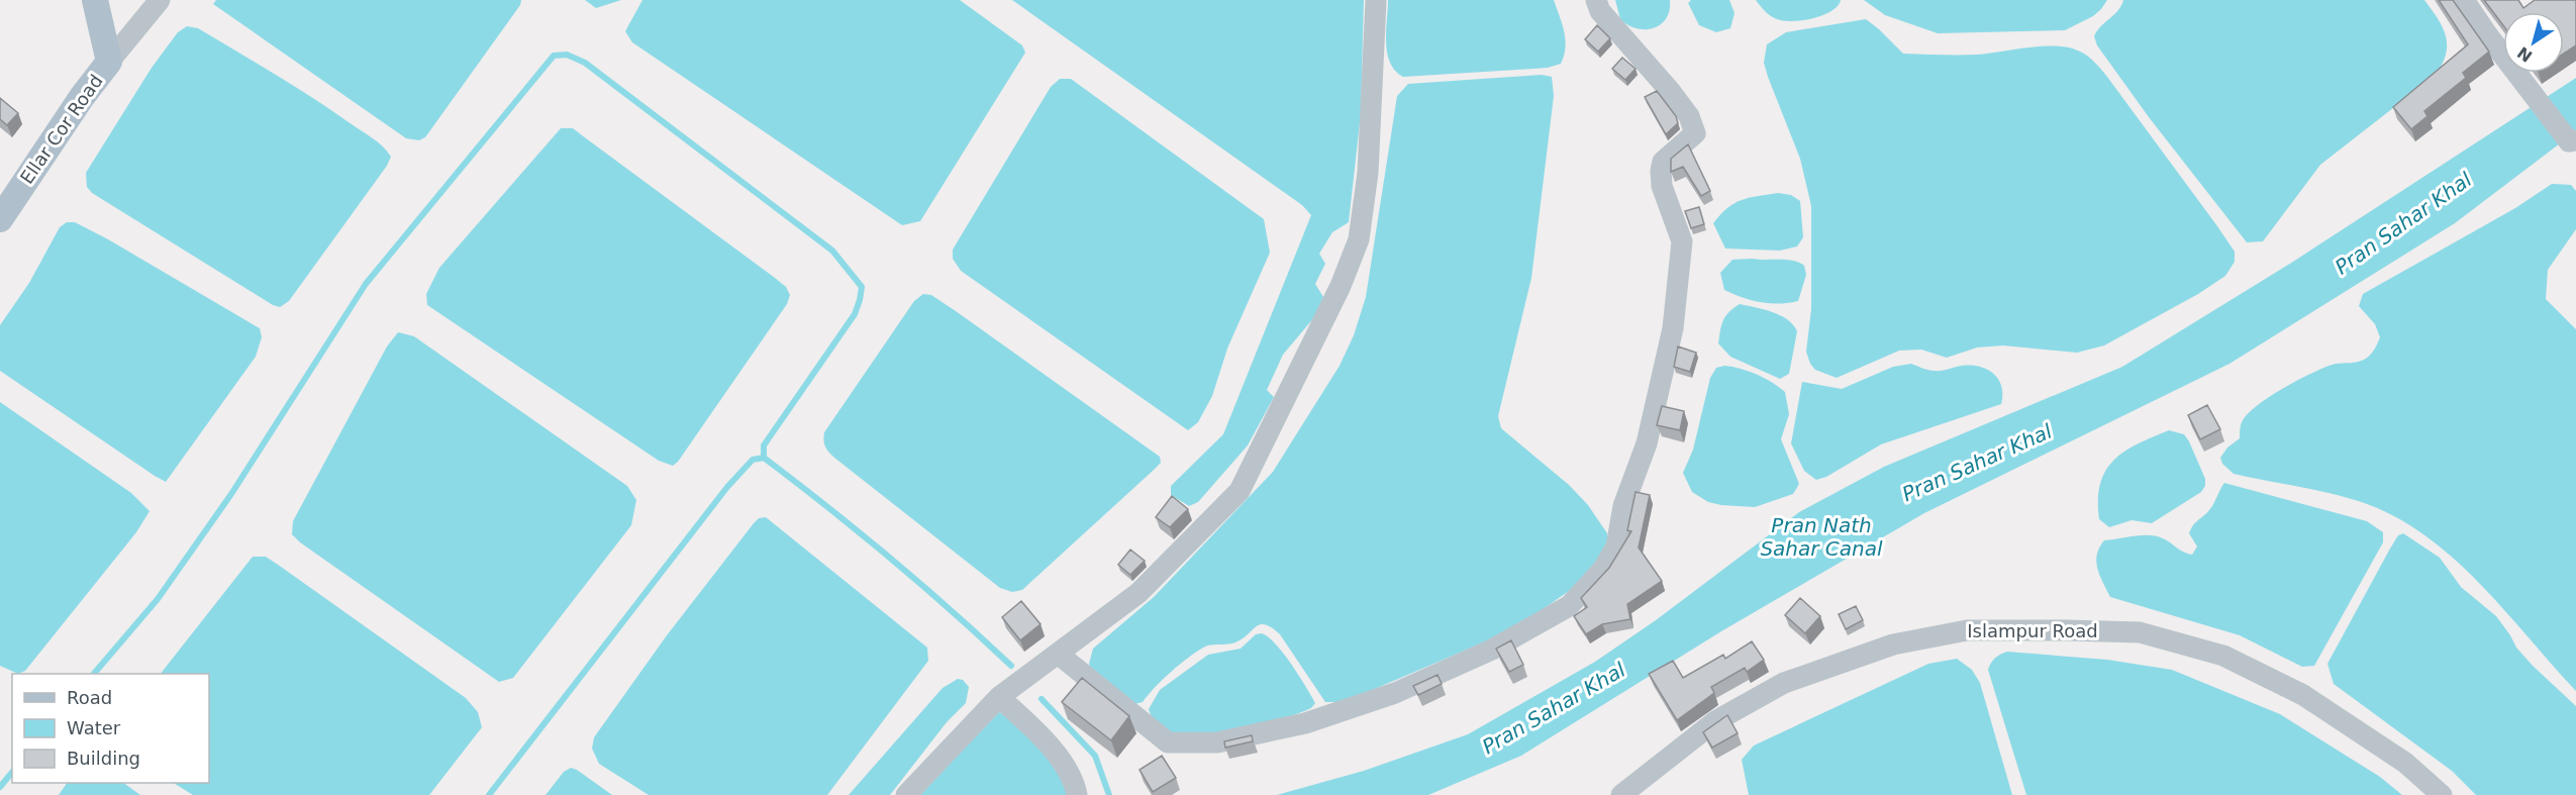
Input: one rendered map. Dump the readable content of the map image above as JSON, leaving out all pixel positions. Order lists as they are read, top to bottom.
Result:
{
  "streets": {
    "main road": ["Ellar Cor Road"],
    "street": ["Islampur Road"]
  },
  "water": ["Pran Sahar Khal", "Pran Nath Sahar Canal"],
  "legend": ["Road", "Water", "Building"],
  "north": "bottom left"
}
